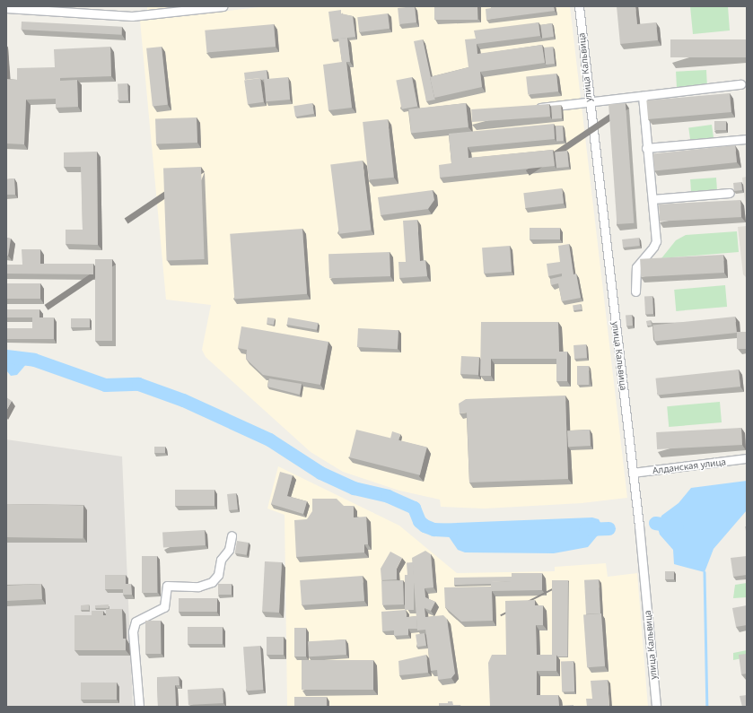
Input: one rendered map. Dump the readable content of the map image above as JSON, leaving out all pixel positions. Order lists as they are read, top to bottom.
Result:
{
  "streets": {
    "street": ["улица Кальвица", "Алданская улица"]
  },
  "crossings": [
    ["улица Кальвица", "Алданская улица"]
  ]
}
